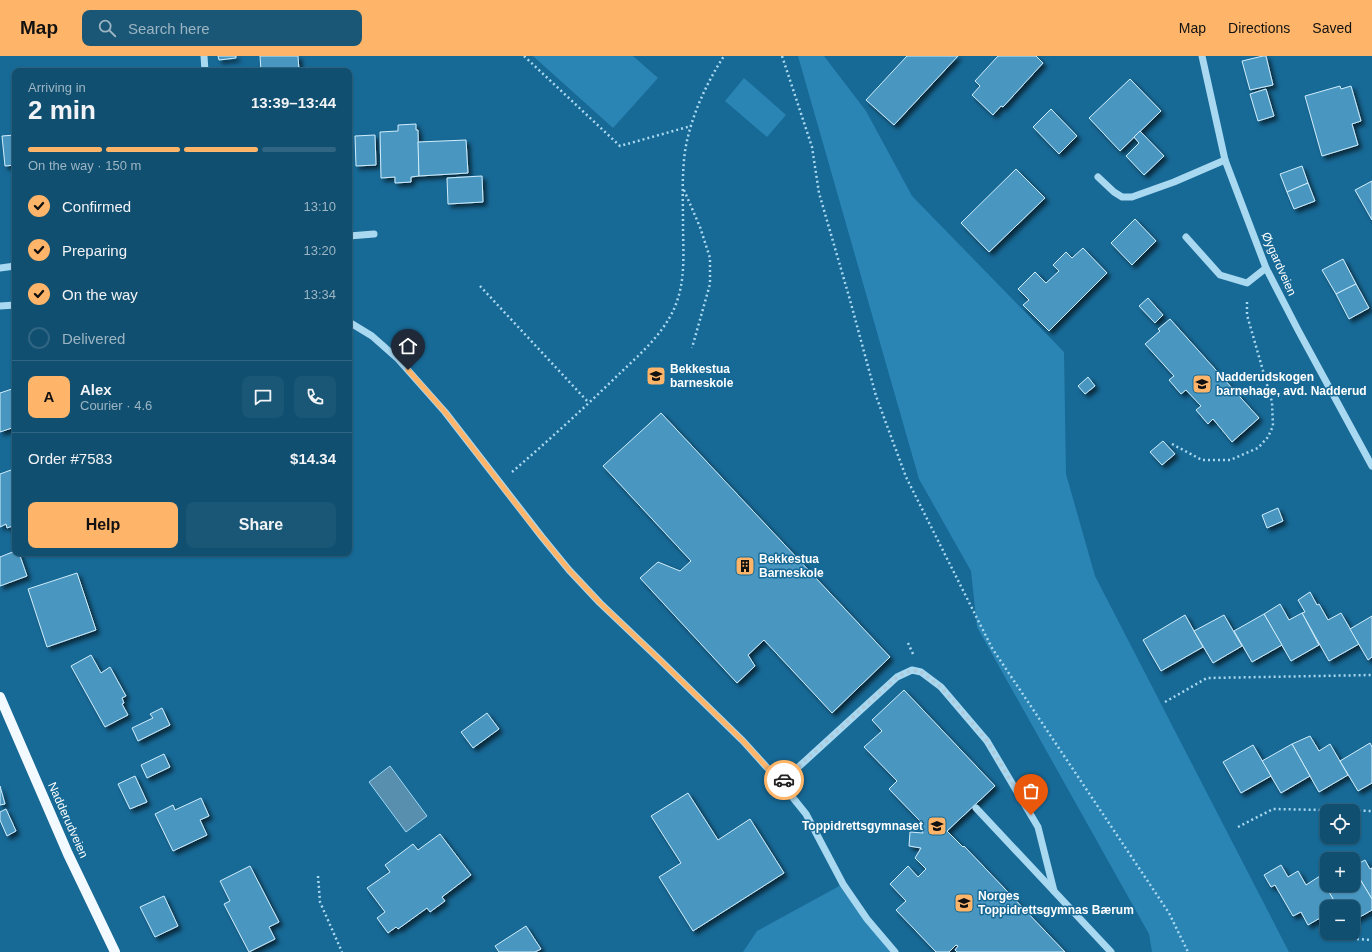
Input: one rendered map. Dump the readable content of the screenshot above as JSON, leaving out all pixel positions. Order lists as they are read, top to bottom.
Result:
{
  "streets": {
    "main road": ["Nadderudveien"],
    "street": ["Øygardveien"]
  },
  "places": {
    "school or university": [
      "Bekkestua barneskole",
      "Nadderudskogen barnehage, avd. Nadderud",
      "Toppidrettsgymnaset",
      "Norges Toppidrettsgymnas Bærum"
    ],
    "building": ["Bekkestua Barneskole"]
  },
  "page": {
    "header": "Map",
    "search": "Search here",
    "nav": ["Map", "Directions", "Saved"],
    "heading": ["2 min", "Arriving in", "13:39–13:44"],
    "panel": [
      "Alex",
      "Courier · 4.6",
      "Order #7583",
      "$14.34"
    ],
    "bar": "On the way · 150 m",
    "list": [
      ["Confirmed", "13:10"],
      ["Preparing", "13:20"],
      ["On the way", "13:34"],
      "Delivered"
    ],
    "round": "A",
    "buttons": ["Help", "Share"],
    "map_buttons": ["+", "−"]
  }
}
